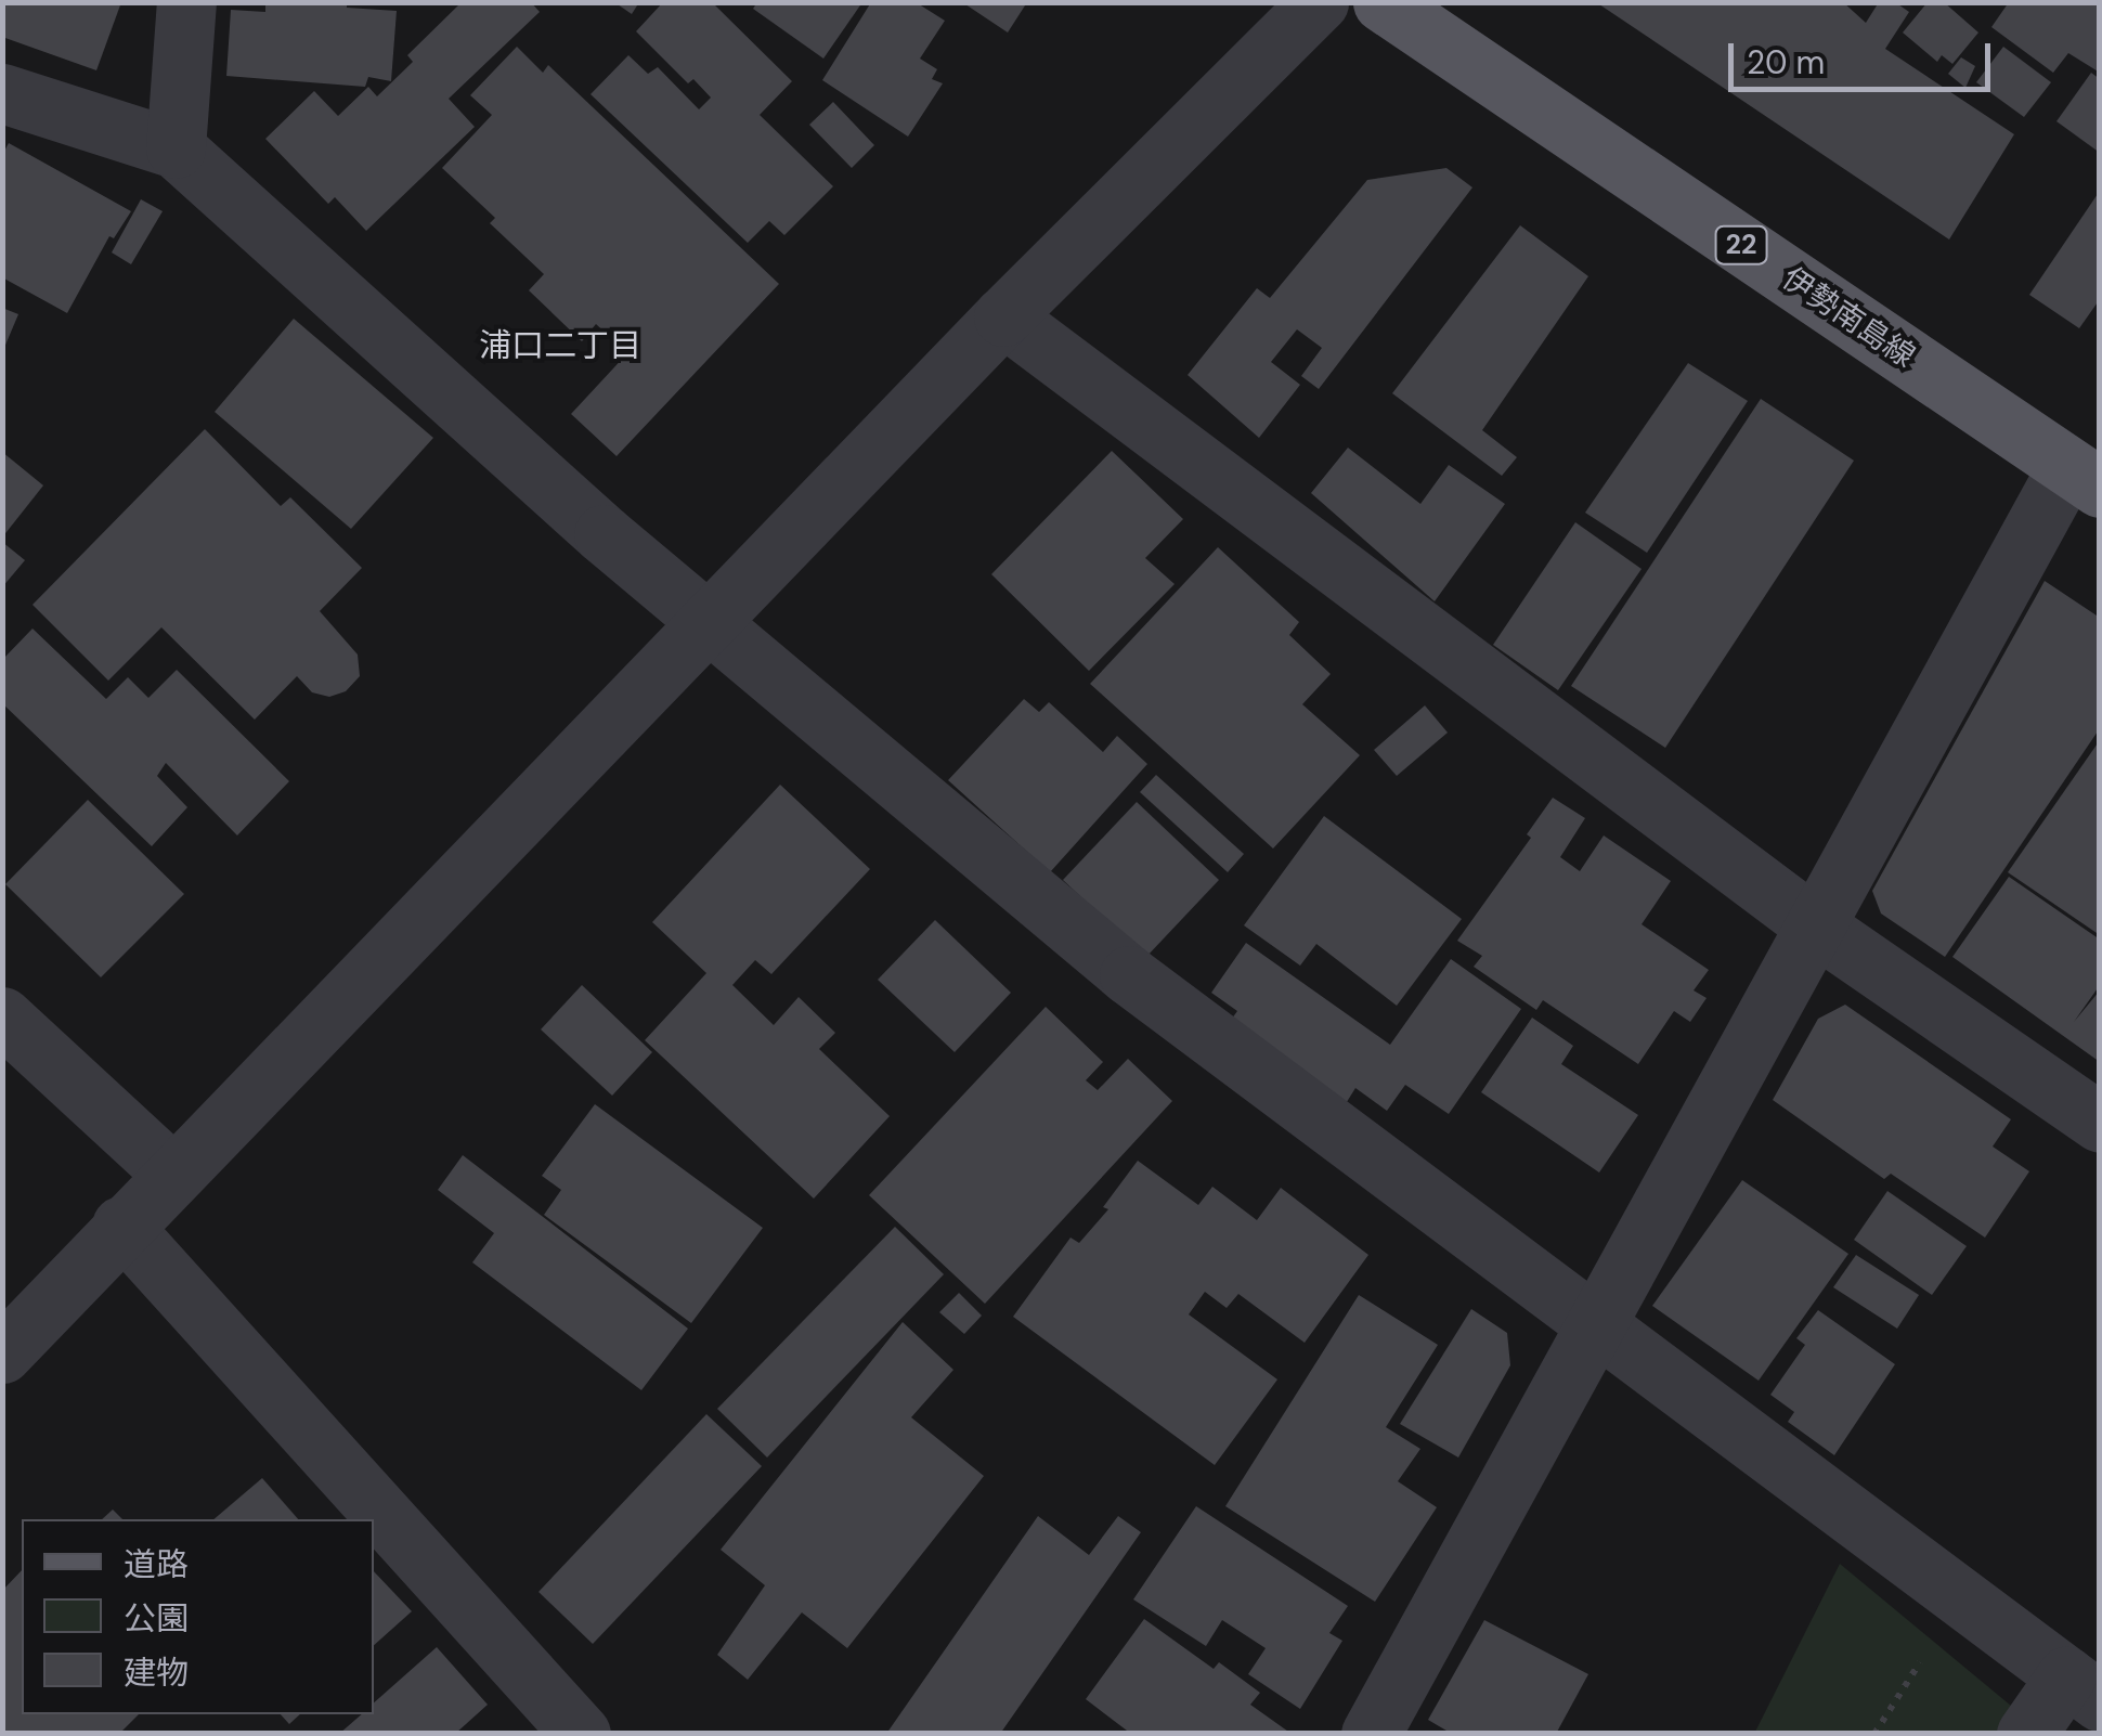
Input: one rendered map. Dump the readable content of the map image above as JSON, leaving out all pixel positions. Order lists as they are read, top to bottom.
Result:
{
  "streets": {
    "main road": ["22", "伊勢南島線"]
  },
  "districts": ["浦口二丁目"],
  "legend": ["道路", "公園", "建物"],
  "scale_bar": "20 m"
}
